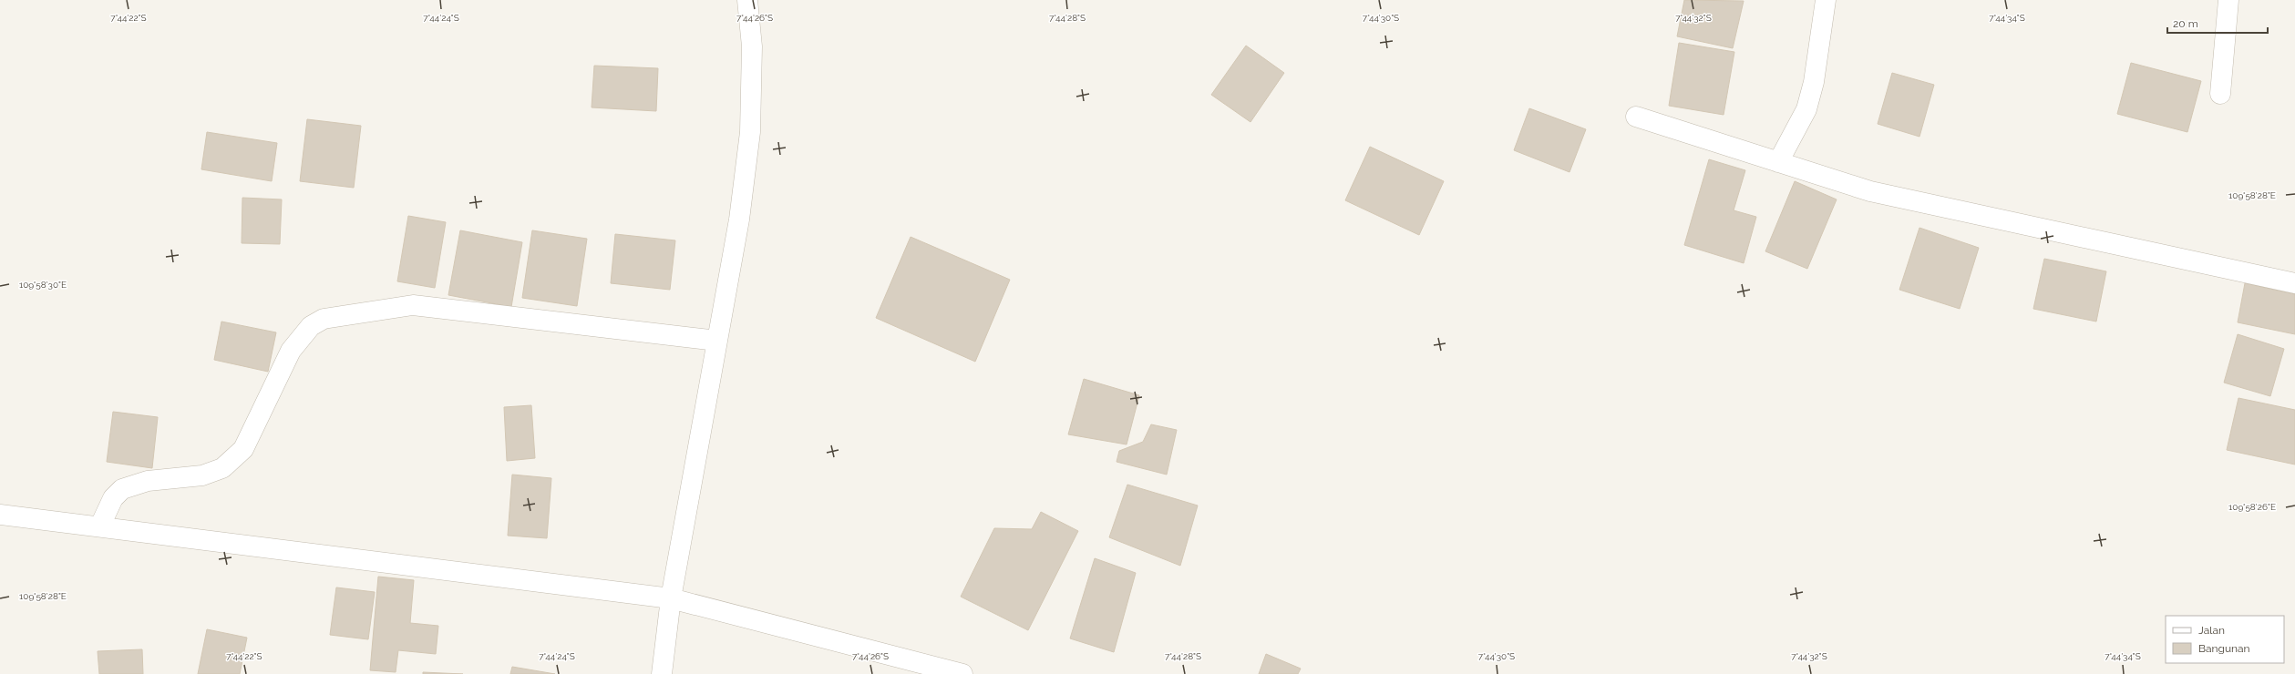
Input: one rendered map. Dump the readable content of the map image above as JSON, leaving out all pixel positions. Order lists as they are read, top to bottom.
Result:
{
  "legend": ["Jalan", "Bangunan"],
  "scale_bar": "20 m",
  "coordinates": [
    "7°44'22\"S",
    "7°44'24\"S",
    "7°44'26\"S",
    "7°44'28\"S",
    "7°44'30\"S",
    "7°44'32\"S",
    "7°44'34\"S",
    "109°58'28\"E",
    "109°58'30\"E",
    "109°58'26\"E"
  ]
}
